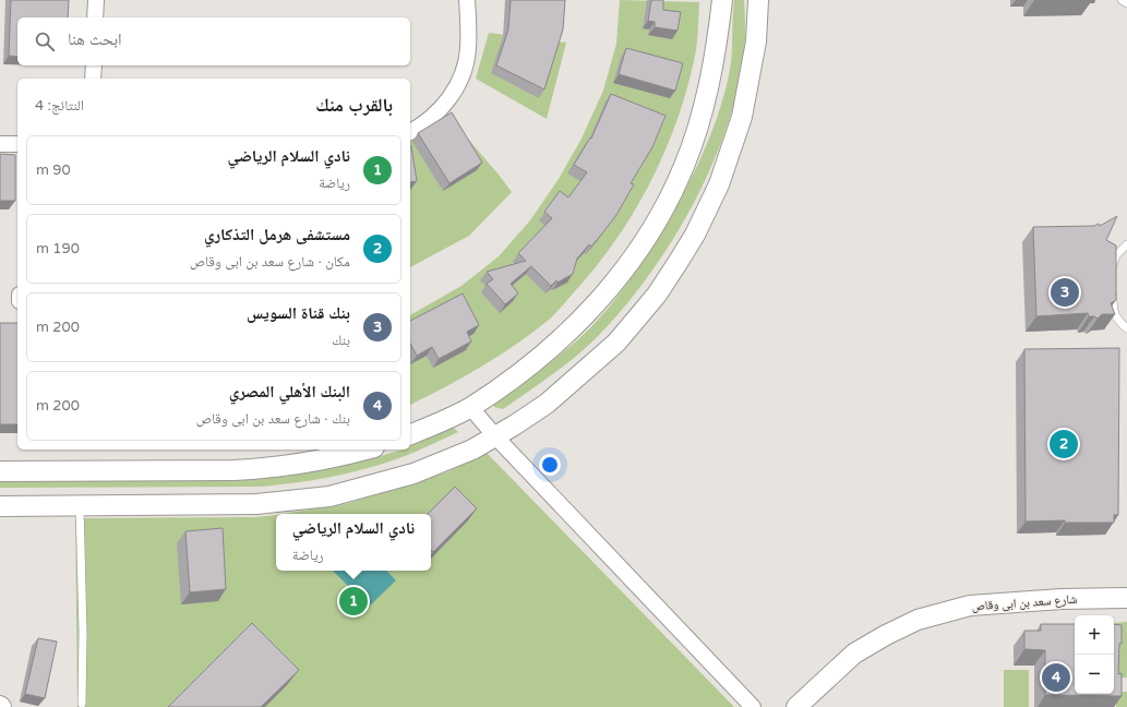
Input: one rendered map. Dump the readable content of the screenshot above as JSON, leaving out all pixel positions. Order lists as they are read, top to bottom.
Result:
{
  "streets": {
    "street": ["شارع سعد بن ابى وقاص"]
  },
  "page": {
    "search": "ابحث هنا",
    "heading": ["بالقرب منك", "النتائج: 4"],
    "list": [
      {
        "mark": "1",
        "name": "نادي السلام الرياضي",
        "note": "رياضة",
        "value": "90 m"
      },
      {
        "mark": "2",
        "name": "مستشفى هرمل التذكاري",
        "note": "مكان · شارع سعد بن ابى وقاص",
        "value": "190 m"
      },
      {
        "mark": "3",
        "name": "بنك قناة السويس",
        "note": "بنك",
        "value": "200 m"
      },
      {
        "mark": "4",
        "name": "البنك الأهلي المصري",
        "note": "بنك · شارع سعد بن ابى وقاص",
        "value": "200 m"
      }
    ],
    "pins": [
      "3",
      "2",
      "1",
      "4"
    ],
    "popup": ["نادي السلام الرياضي", "رياضة"],
    "map_buttons": ["+", "−"]
  }
}
